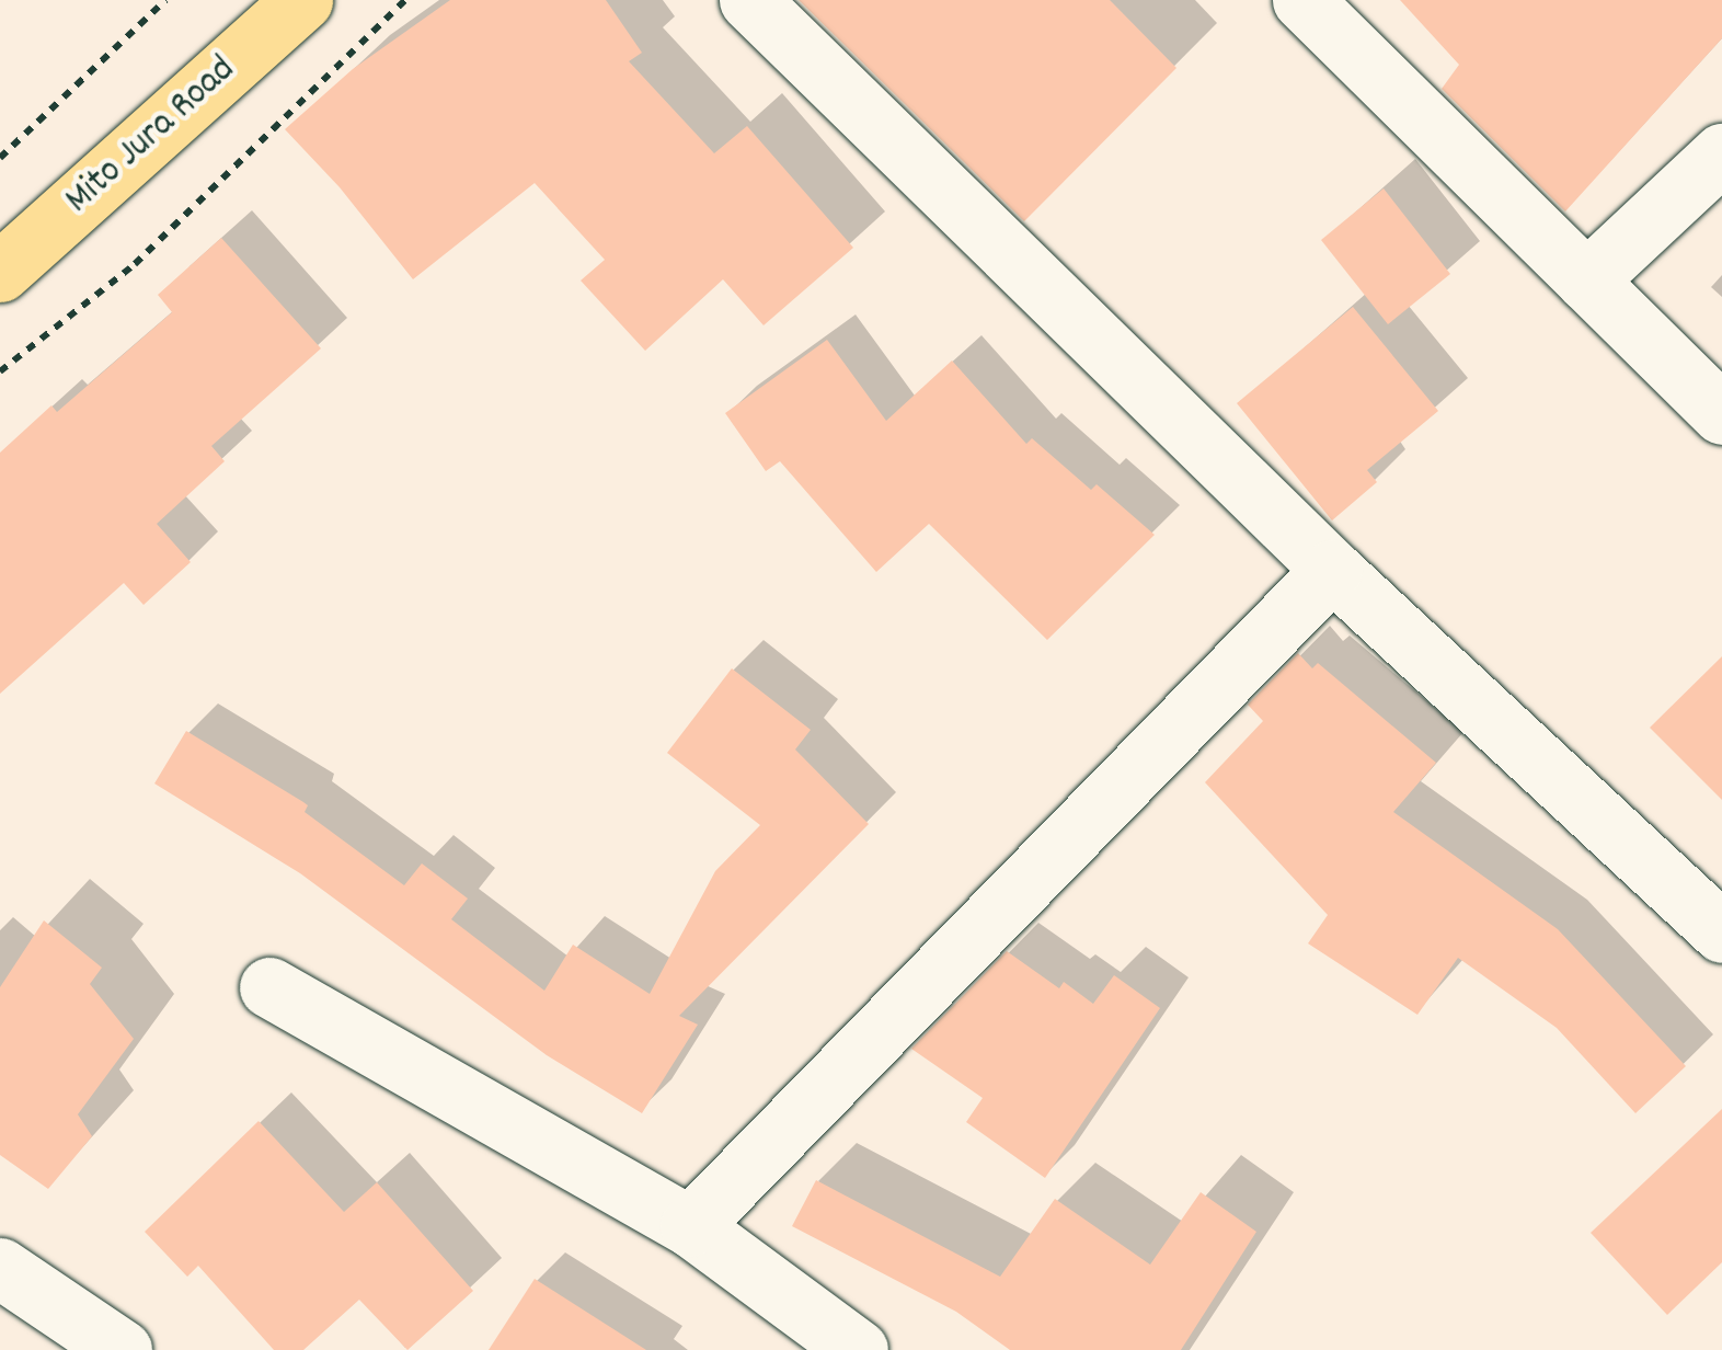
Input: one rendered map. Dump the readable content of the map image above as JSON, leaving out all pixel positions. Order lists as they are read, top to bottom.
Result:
{
  "streets": {
    "main road": ["Mito Jura Road"]
  }
}
